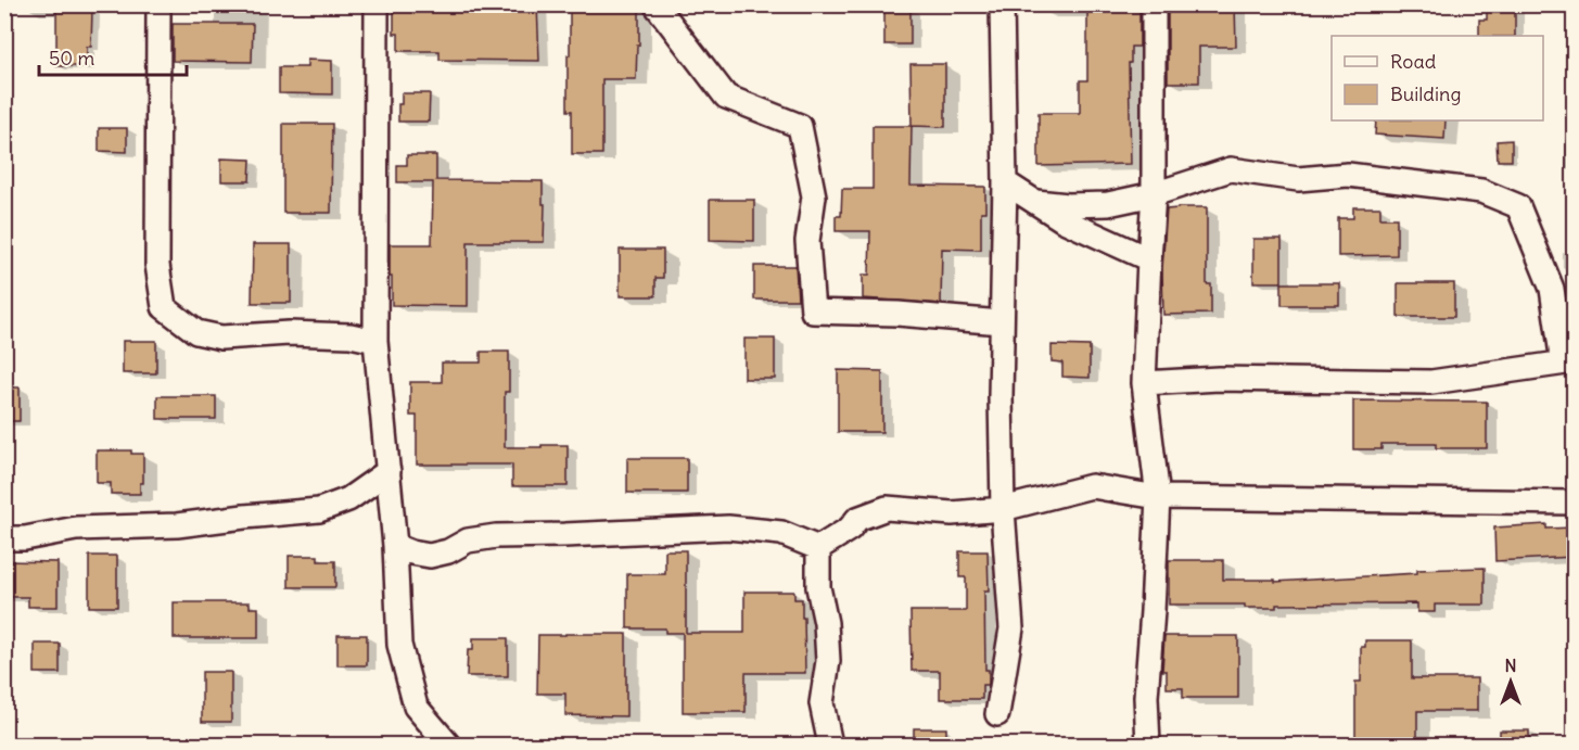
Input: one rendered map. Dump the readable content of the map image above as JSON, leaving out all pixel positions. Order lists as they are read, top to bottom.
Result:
{
  "legend": ["Road", "Building"],
  "scale_bar": "50 m",
  "north": "top"
}
